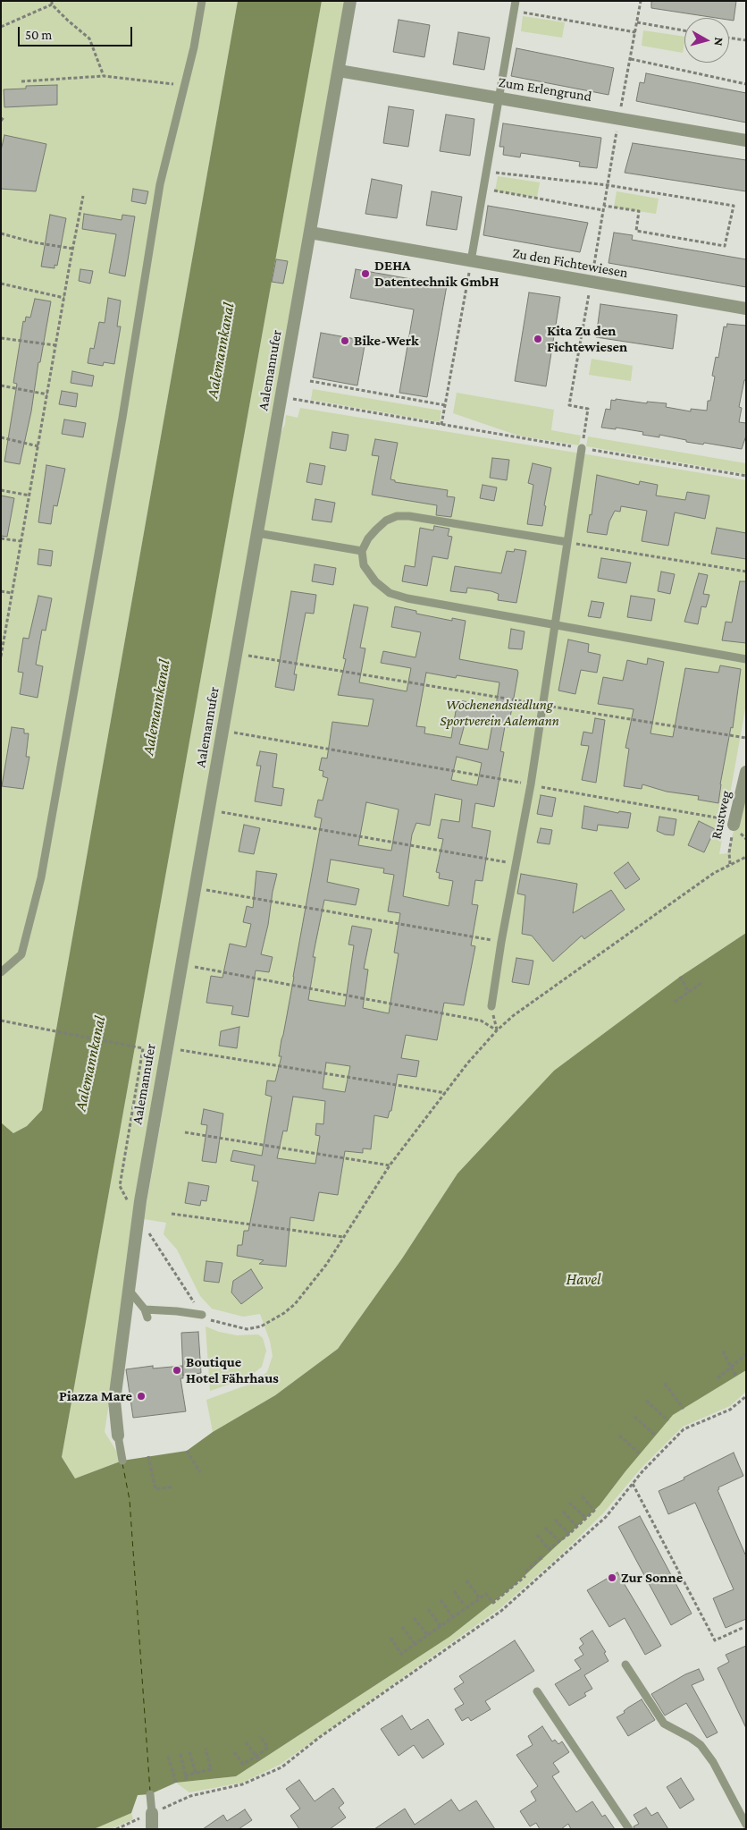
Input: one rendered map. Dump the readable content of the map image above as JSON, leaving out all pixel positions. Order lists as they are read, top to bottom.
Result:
{
  "streets": {
    "street": [
      "Zum Erlengrund",
      "Zu den Fichtewiesen",
      "Aalemannufer",
      "Rustweg"
    ]
  },
  "crossings": [
    ["Zum Erlengrund", "Aalemannufer"],
    ["Zu den Fichtewiesen", "Aalemannufer"]
  ],
  "water": ["Aalemannkanal", "Havel"],
  "parks": ["Wochenendsiedlung Sportverein Aalemann"],
  "places": [
    "DEHA Datentechnik GmbH",
    "Kita Zu den Fichtewiesen",
    "Bike-Werk",
    "Boutique Hotel Fährhaus",
    "Piazza Mare",
    "Zur Sonne"
  ],
  "scale_bar": "50 m",
  "north": "right"
}
